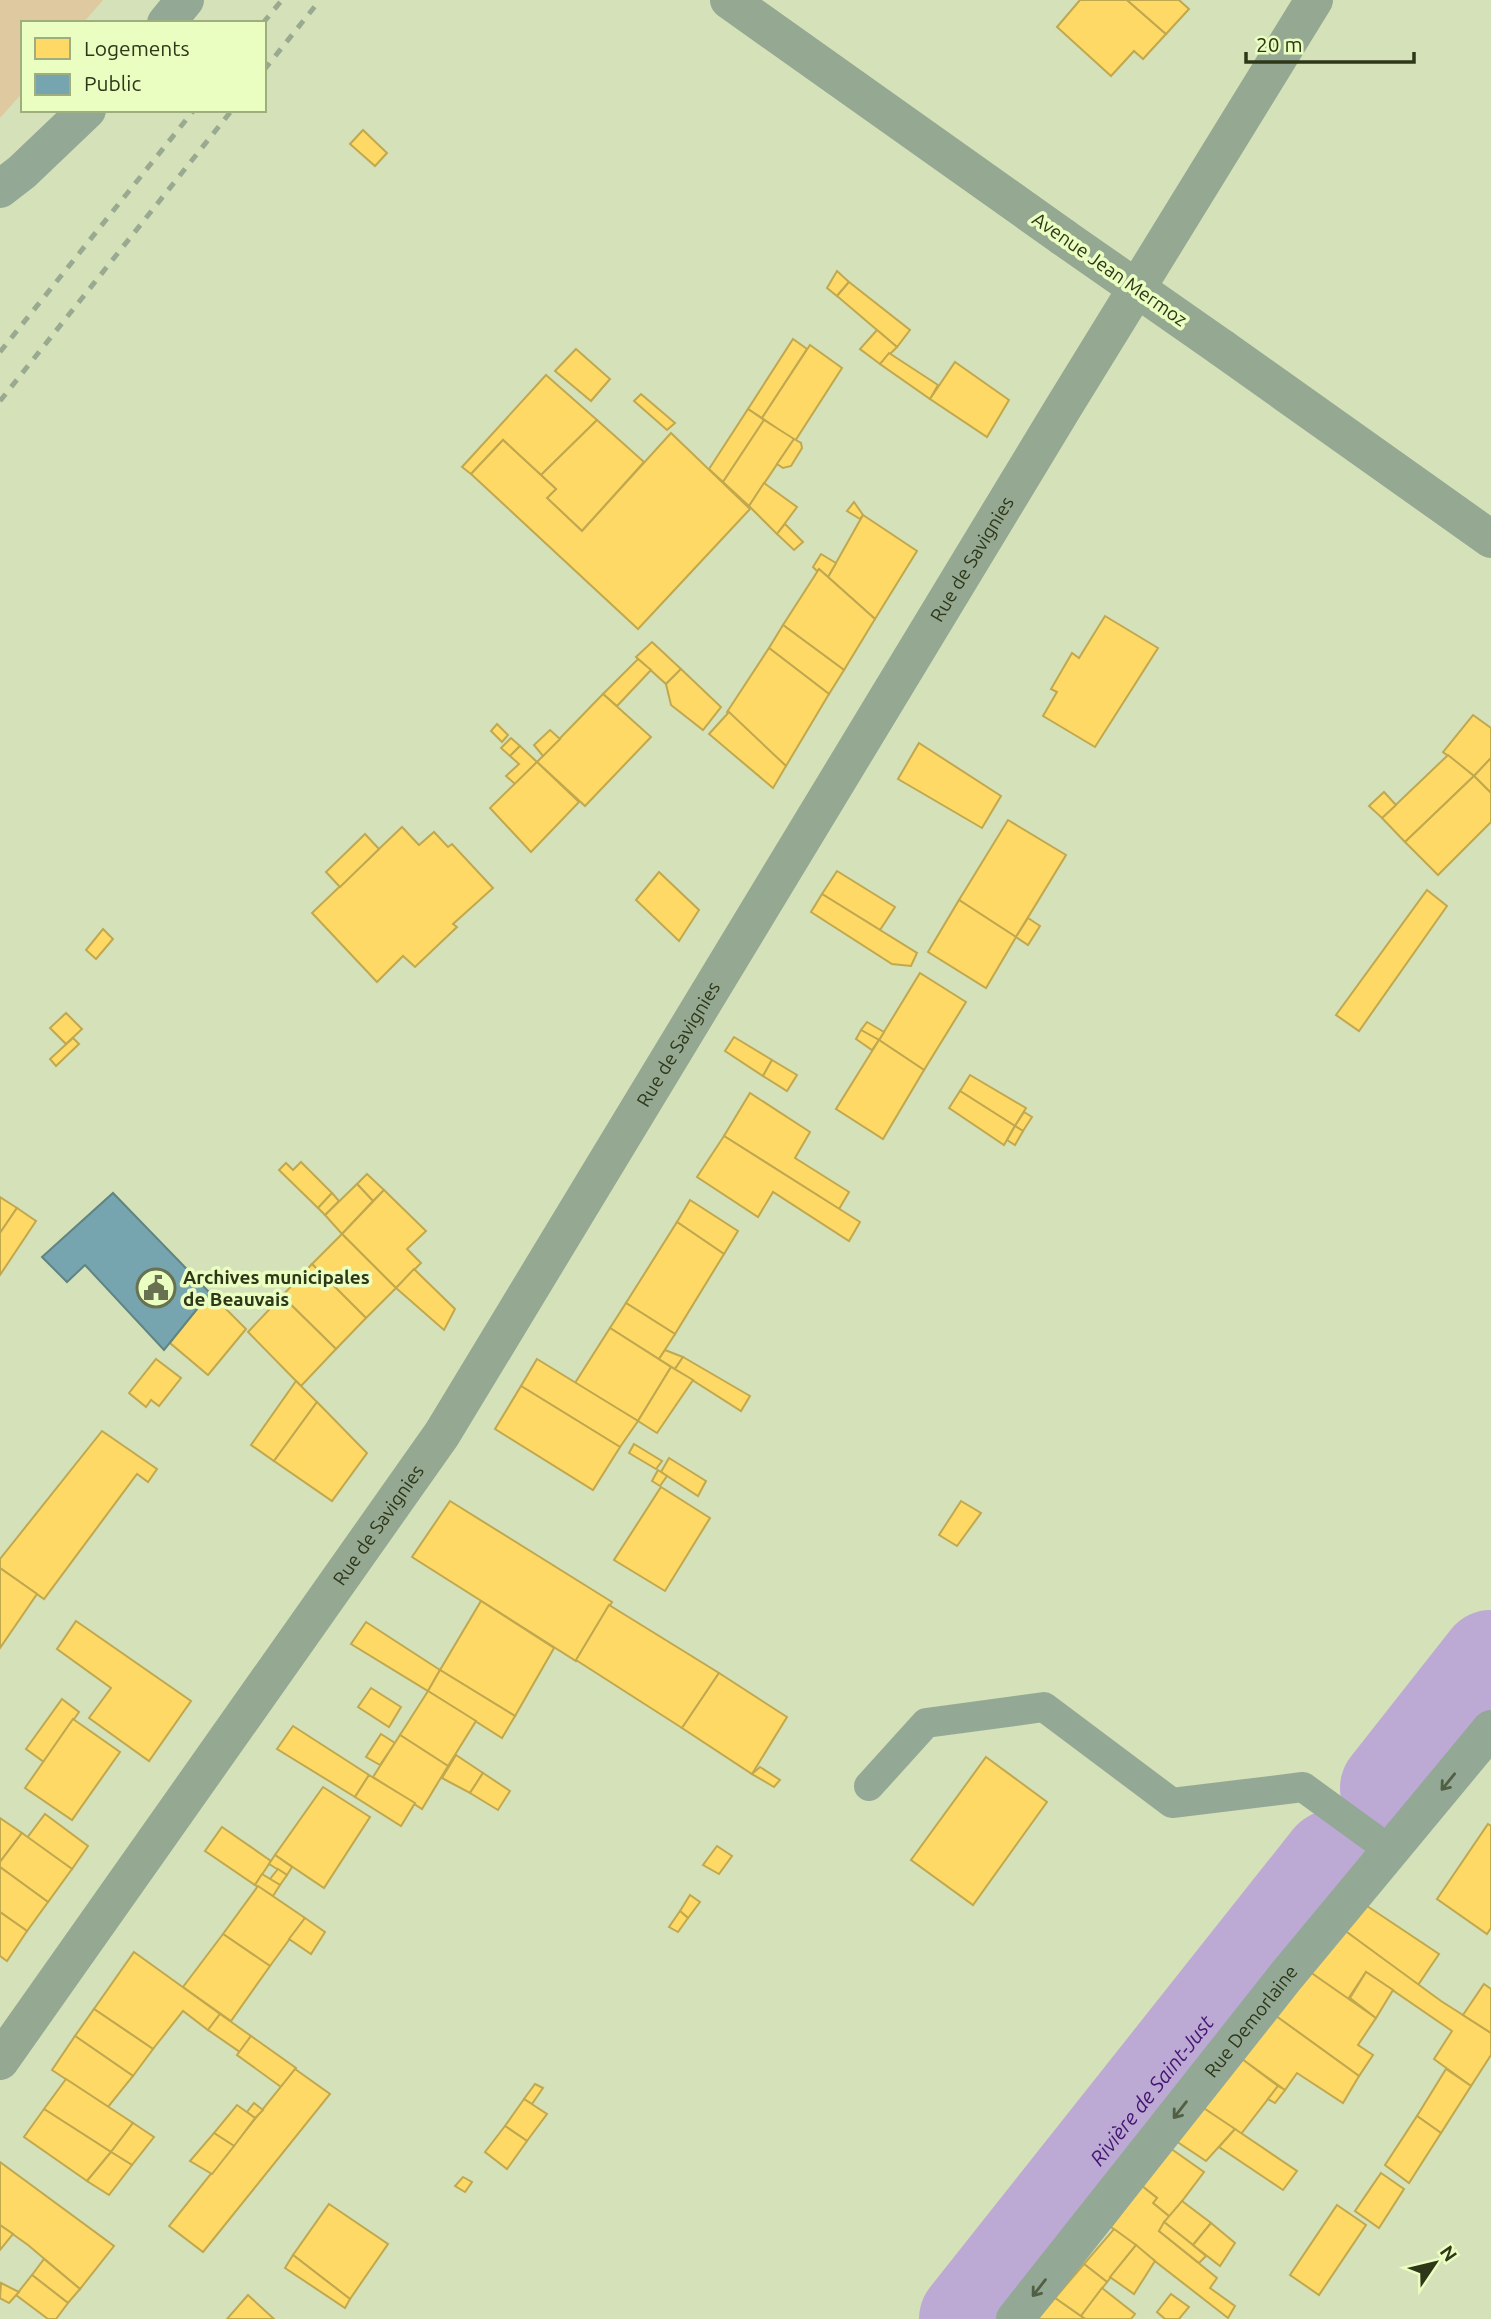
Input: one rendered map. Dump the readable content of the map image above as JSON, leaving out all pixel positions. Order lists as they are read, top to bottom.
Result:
{
  "streets": {
    "street": ["Avenue Jean Mermoz", "Rue de Savignies", "Rue Demorlaine"]
  },
  "one_way": ["Rue Demorlaine"],
  "water": ["Rivière de Saint-Just"],
  "places": {
    "public building": ["Archives municipales de Beauvais"]
  },
  "legend": ["Logements", "Public"],
  "scale_bar": "20 m",
  "north": "top right"
}
